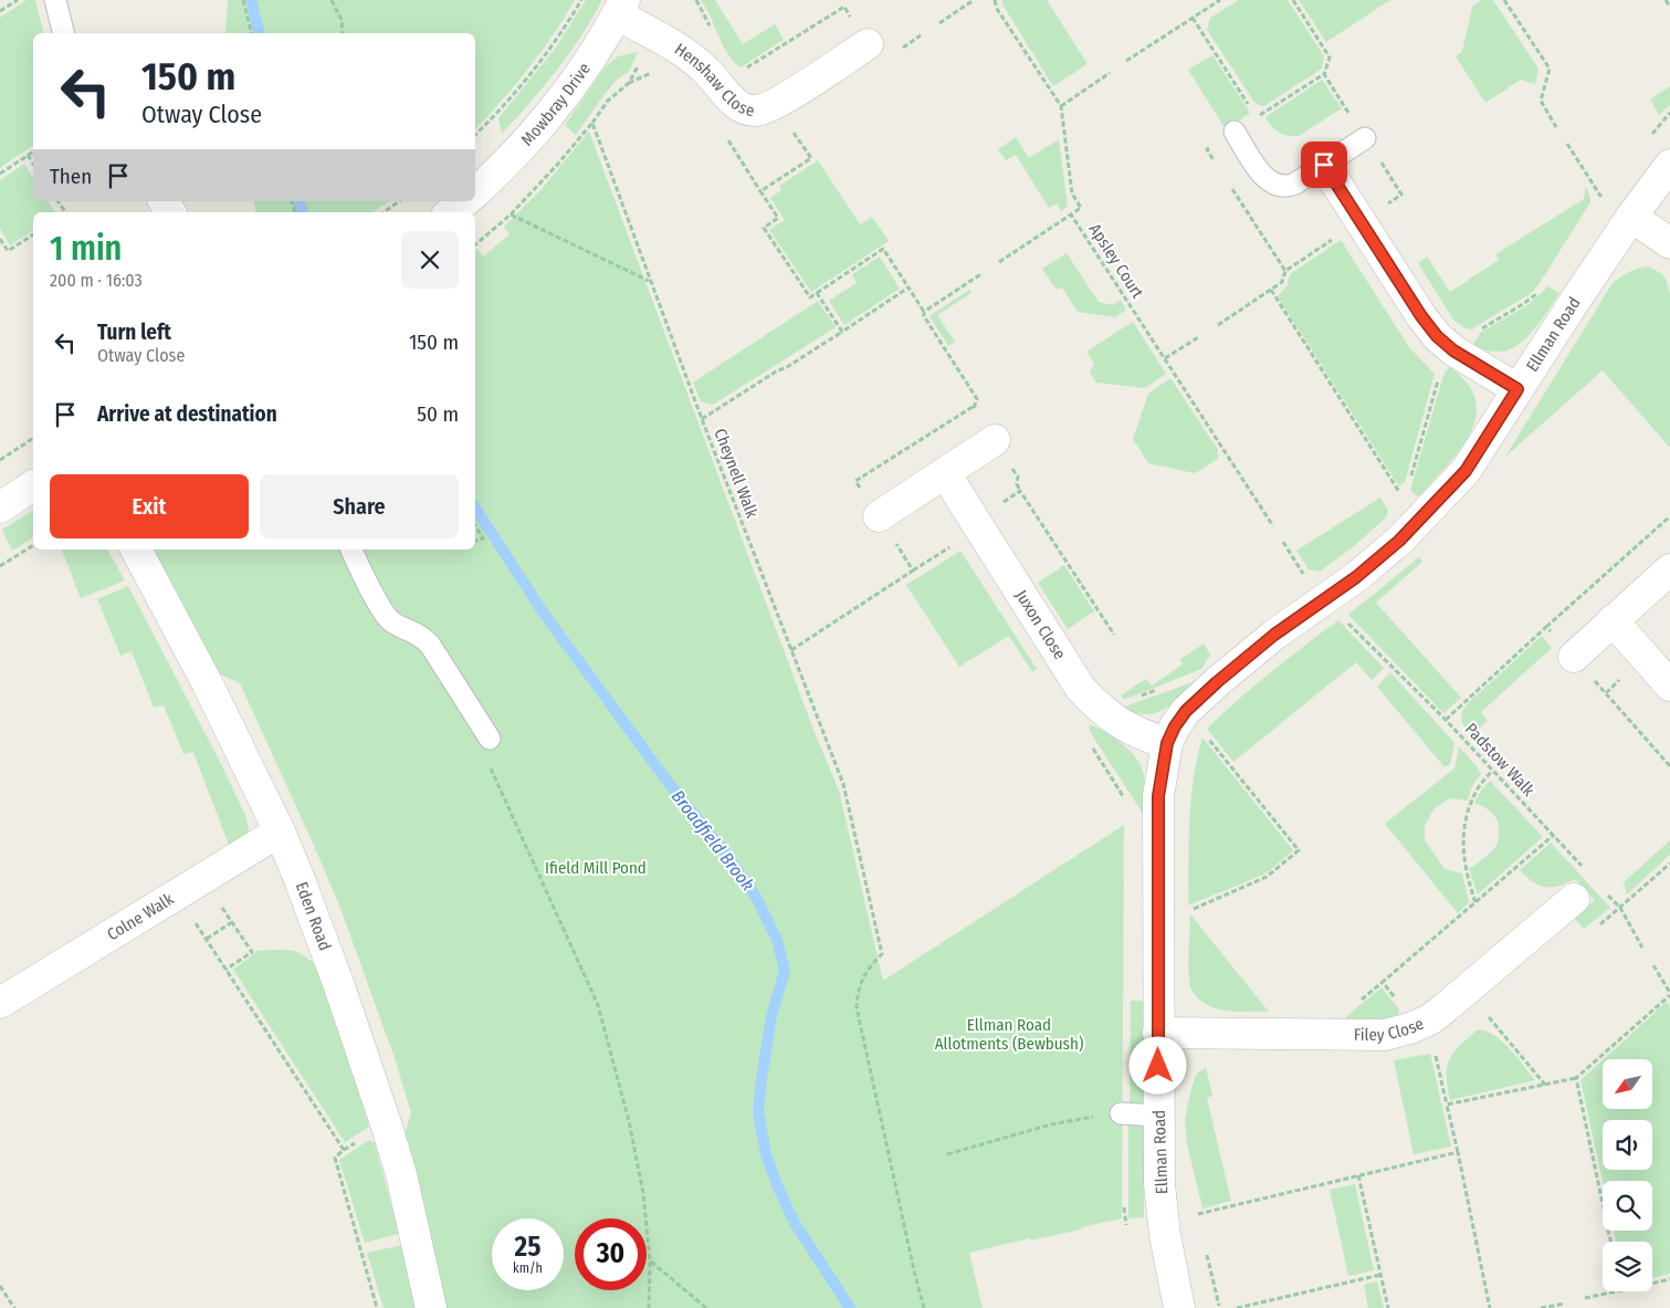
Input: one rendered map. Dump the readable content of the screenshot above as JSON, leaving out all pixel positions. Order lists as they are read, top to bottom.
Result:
{
  "streets": {
    "street": [
      "Henshaw Close",
      "Mowbray Drive",
      "Ellman Road",
      "Juxon Close",
      "Eden Road",
      "Colne Walk",
      "Filey Close"
    ],
    "path": ["Apsley Court", "Cheynell Walk", "Padstow Walk"]
  },
  "crossings": [
    ["Henshaw Close", "Mowbray Drive"],
    ["Ellman Road", "Juxon Close"],
    ["Ellman Road", "Padstow Walk"],
    ["Ellman Road", "Filey Close"],
    ["Eden Road", "Colne Walk"]
  ],
  "water": ["Broadfield Brook"],
  "parks": ["Ifield Mill Pond", "Ellman Road Allotments (Bewbush)"],
  "north": "bottom left",
  "page": {
    "turn": ["150 m", "Otway Close"],
    "then": "Then",
    "heading": ["1 min", "200 m · 16:03"],
    "list": [
      {
        "name": "Turn left",
        "note": "Otway Close",
        "value": "150 m"
      },
      {
        "name": "Arrive at destination",
        "value": "50 m"
      }
    ],
    "buttons": ["Exit", "Share"],
    "speed": "25 km/h",
    "limit": "30"
  }
}
